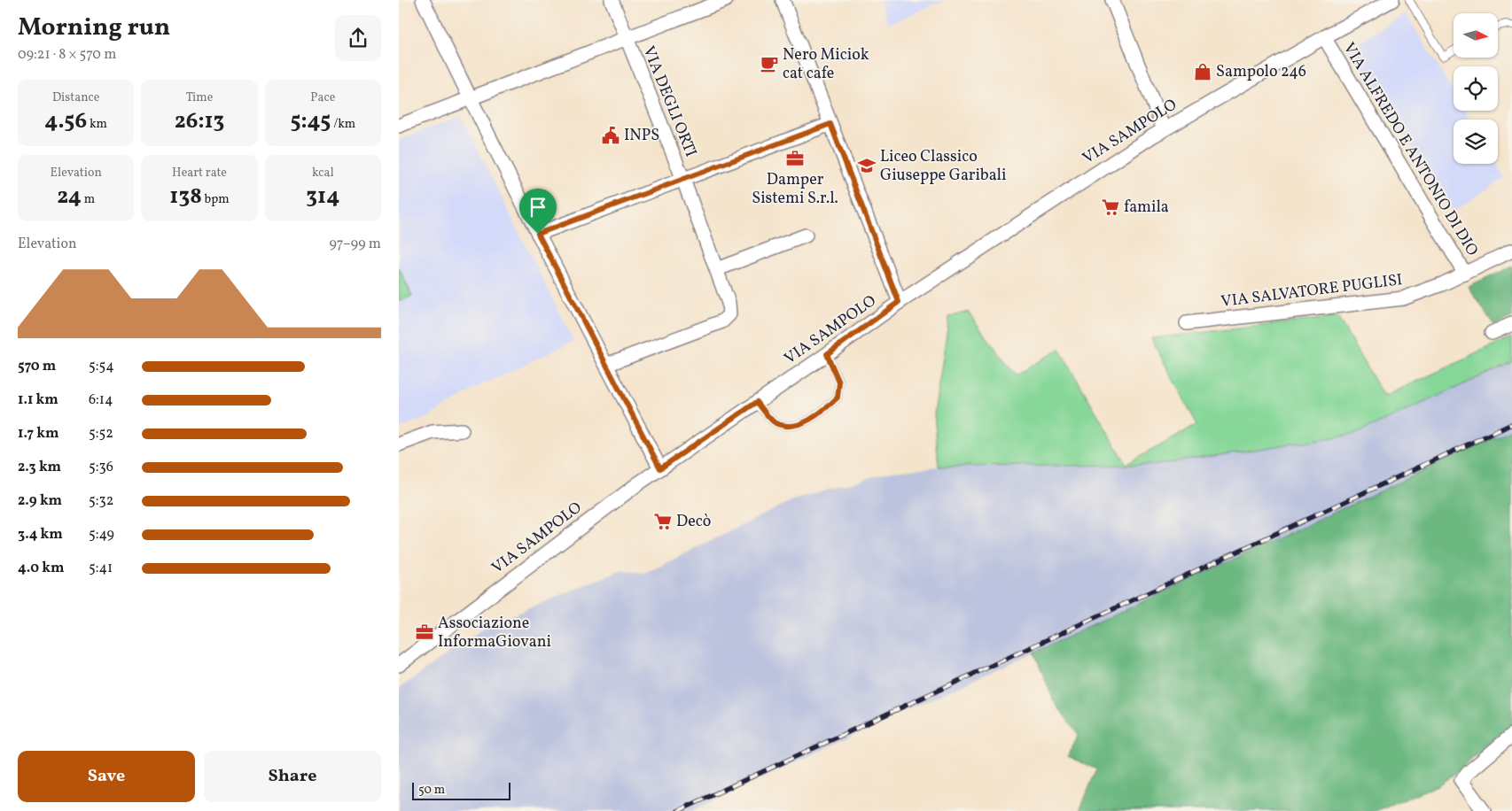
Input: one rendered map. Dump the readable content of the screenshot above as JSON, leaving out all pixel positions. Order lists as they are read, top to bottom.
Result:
{
  "streets": {
    "street": [
      "VIA DEGLI ORTI",
      "VIA SAMPOLO",
      "VIA ALFREDO E ANTONIO DI DIO",
      "VIA SALVATORE PUGLISI"
    ]
  },
  "crossings": [
    ["VIA SAMPOLO", "VIA ALFREDO E ANTONIO DI DIO"],
    ["VIA ALFREDO E ANTONIO DI DIO", "VIA SALVATORE PUGLISI"]
  ],
  "places": {
    "cafe": ["Nero Miciok cat cafe"],
    "shop": ["Sampolo 246"],
    "public building": ["INPS"],
    "office": ["Damper Sistemi S.r.l.", "Associazione InformaGiovani"],
    "school or university": ["Liceo Classico Giuseppe Garibali"],
    "supermarket": ["famila", "Decò"]
  },
  "scale_bar": "50 m",
  "north": "right",
  "page": {
    "heading": ["Morning run", "09:21 · 8 × 570 m"],
    "stats": [
      ["Distance", "4.56 km"],
      ["Time", "26:13"],
      ["Pace", "5:45 /km"],
      ["Elevation", "24 m"],
      ["Heart rate", "138 bpm"],
      ["kcal", "314"]
    ],
    "chart": ["Elevation", "97–99 m"],
    "list": [
      {
        "name": "570 m",
        "note": "5:54"
      },
      {
        "name": "1.1 km",
        "note": "6:14"
      },
      {
        "name": "1.7 km",
        "note": "5:52"
      },
      {
        "name": "2.3 km",
        "note": "5:36"
      },
      {
        "name": "2.9 km",
        "note": "5:32"
      },
      {
        "name": "3.4 km",
        "note": "5:49"
      },
      {
        "name": "4.0 km",
        "note": "5:41"
      }
    ],
    "buttons": ["Save", "Share"],
    "scale": "50 m"
  }
}
